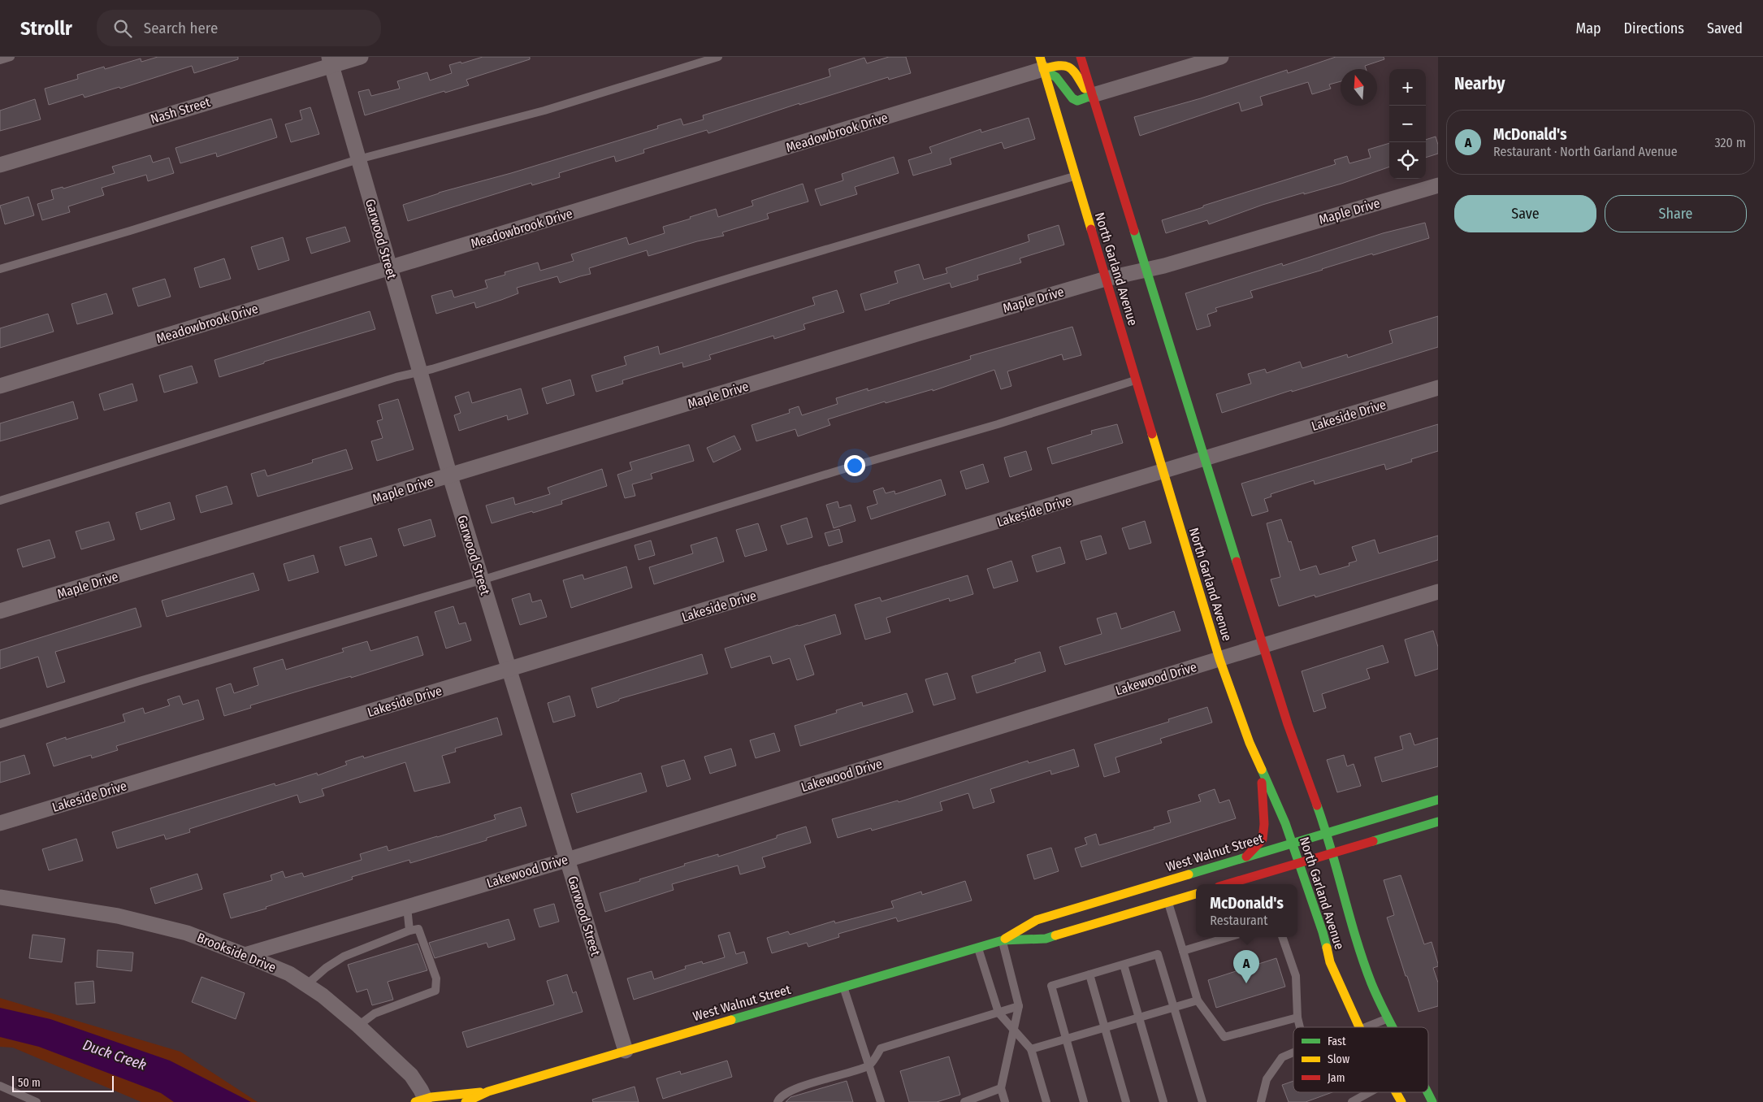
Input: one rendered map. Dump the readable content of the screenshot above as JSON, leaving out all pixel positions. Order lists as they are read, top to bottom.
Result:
{
  "streets": {
    "main road": ["North Garland Avenue", "West Walnut Street"],
    "street": [
      "Nash Street",
      "Meadowbrook Drive",
      "Maple Drive",
      "Garwood Street",
      "Lakeside Drive",
      "Lakewood Drive",
      "Brookside Drive"
    ]
  },
  "crossings": [
    ["Nash Street", "Garwood Street"],
    ["Meadowbrook Drive", "Garwood Street"],
    ["Meadowbrook Drive", "North Garland Avenue"],
    ["Maple Drive", "Garwood Street"],
    ["Maple Drive", "North Garland Avenue"],
    ["Garwood Street", "Lakeside Drive"],
    ["Garwood Street", "Lakewood Drive"],
    ["Garwood Street", "West Walnut Street"],
    ["North Garland Avenue", "Lakeside Drive"],
    ["North Garland Avenue", "Lakewood Drive"],
    ["North Garland Avenue", "West Walnut Street"],
    ["Lakewood Drive", "Brookside Drive"],
    ["West Walnut Street", "Brookside Drive"]
  ],
  "water": ["Duck Creek"],
  "legend": ["Fast", "Slow", "Jam"],
  "scale_bar": "50 m",
  "north": "top",
  "page": {
    "header": "Strollr",
    "search": "Search here",
    "nav": ["Map", "Directions", "Saved"],
    "heading": "Nearby",
    "map_buttons": ["+", "−"],
    "list": [
      {
        "mark": "A",
        "name": "McDonald's",
        "note": "Restaurant · North Garland Avenue",
        "value": "320 m"
      }
    ],
    "buttons": ["Save", "Share"],
    "popup": ["McDonald's", "Restaurant"],
    "pins": "A",
    "scale": "50 m"
  }
}
